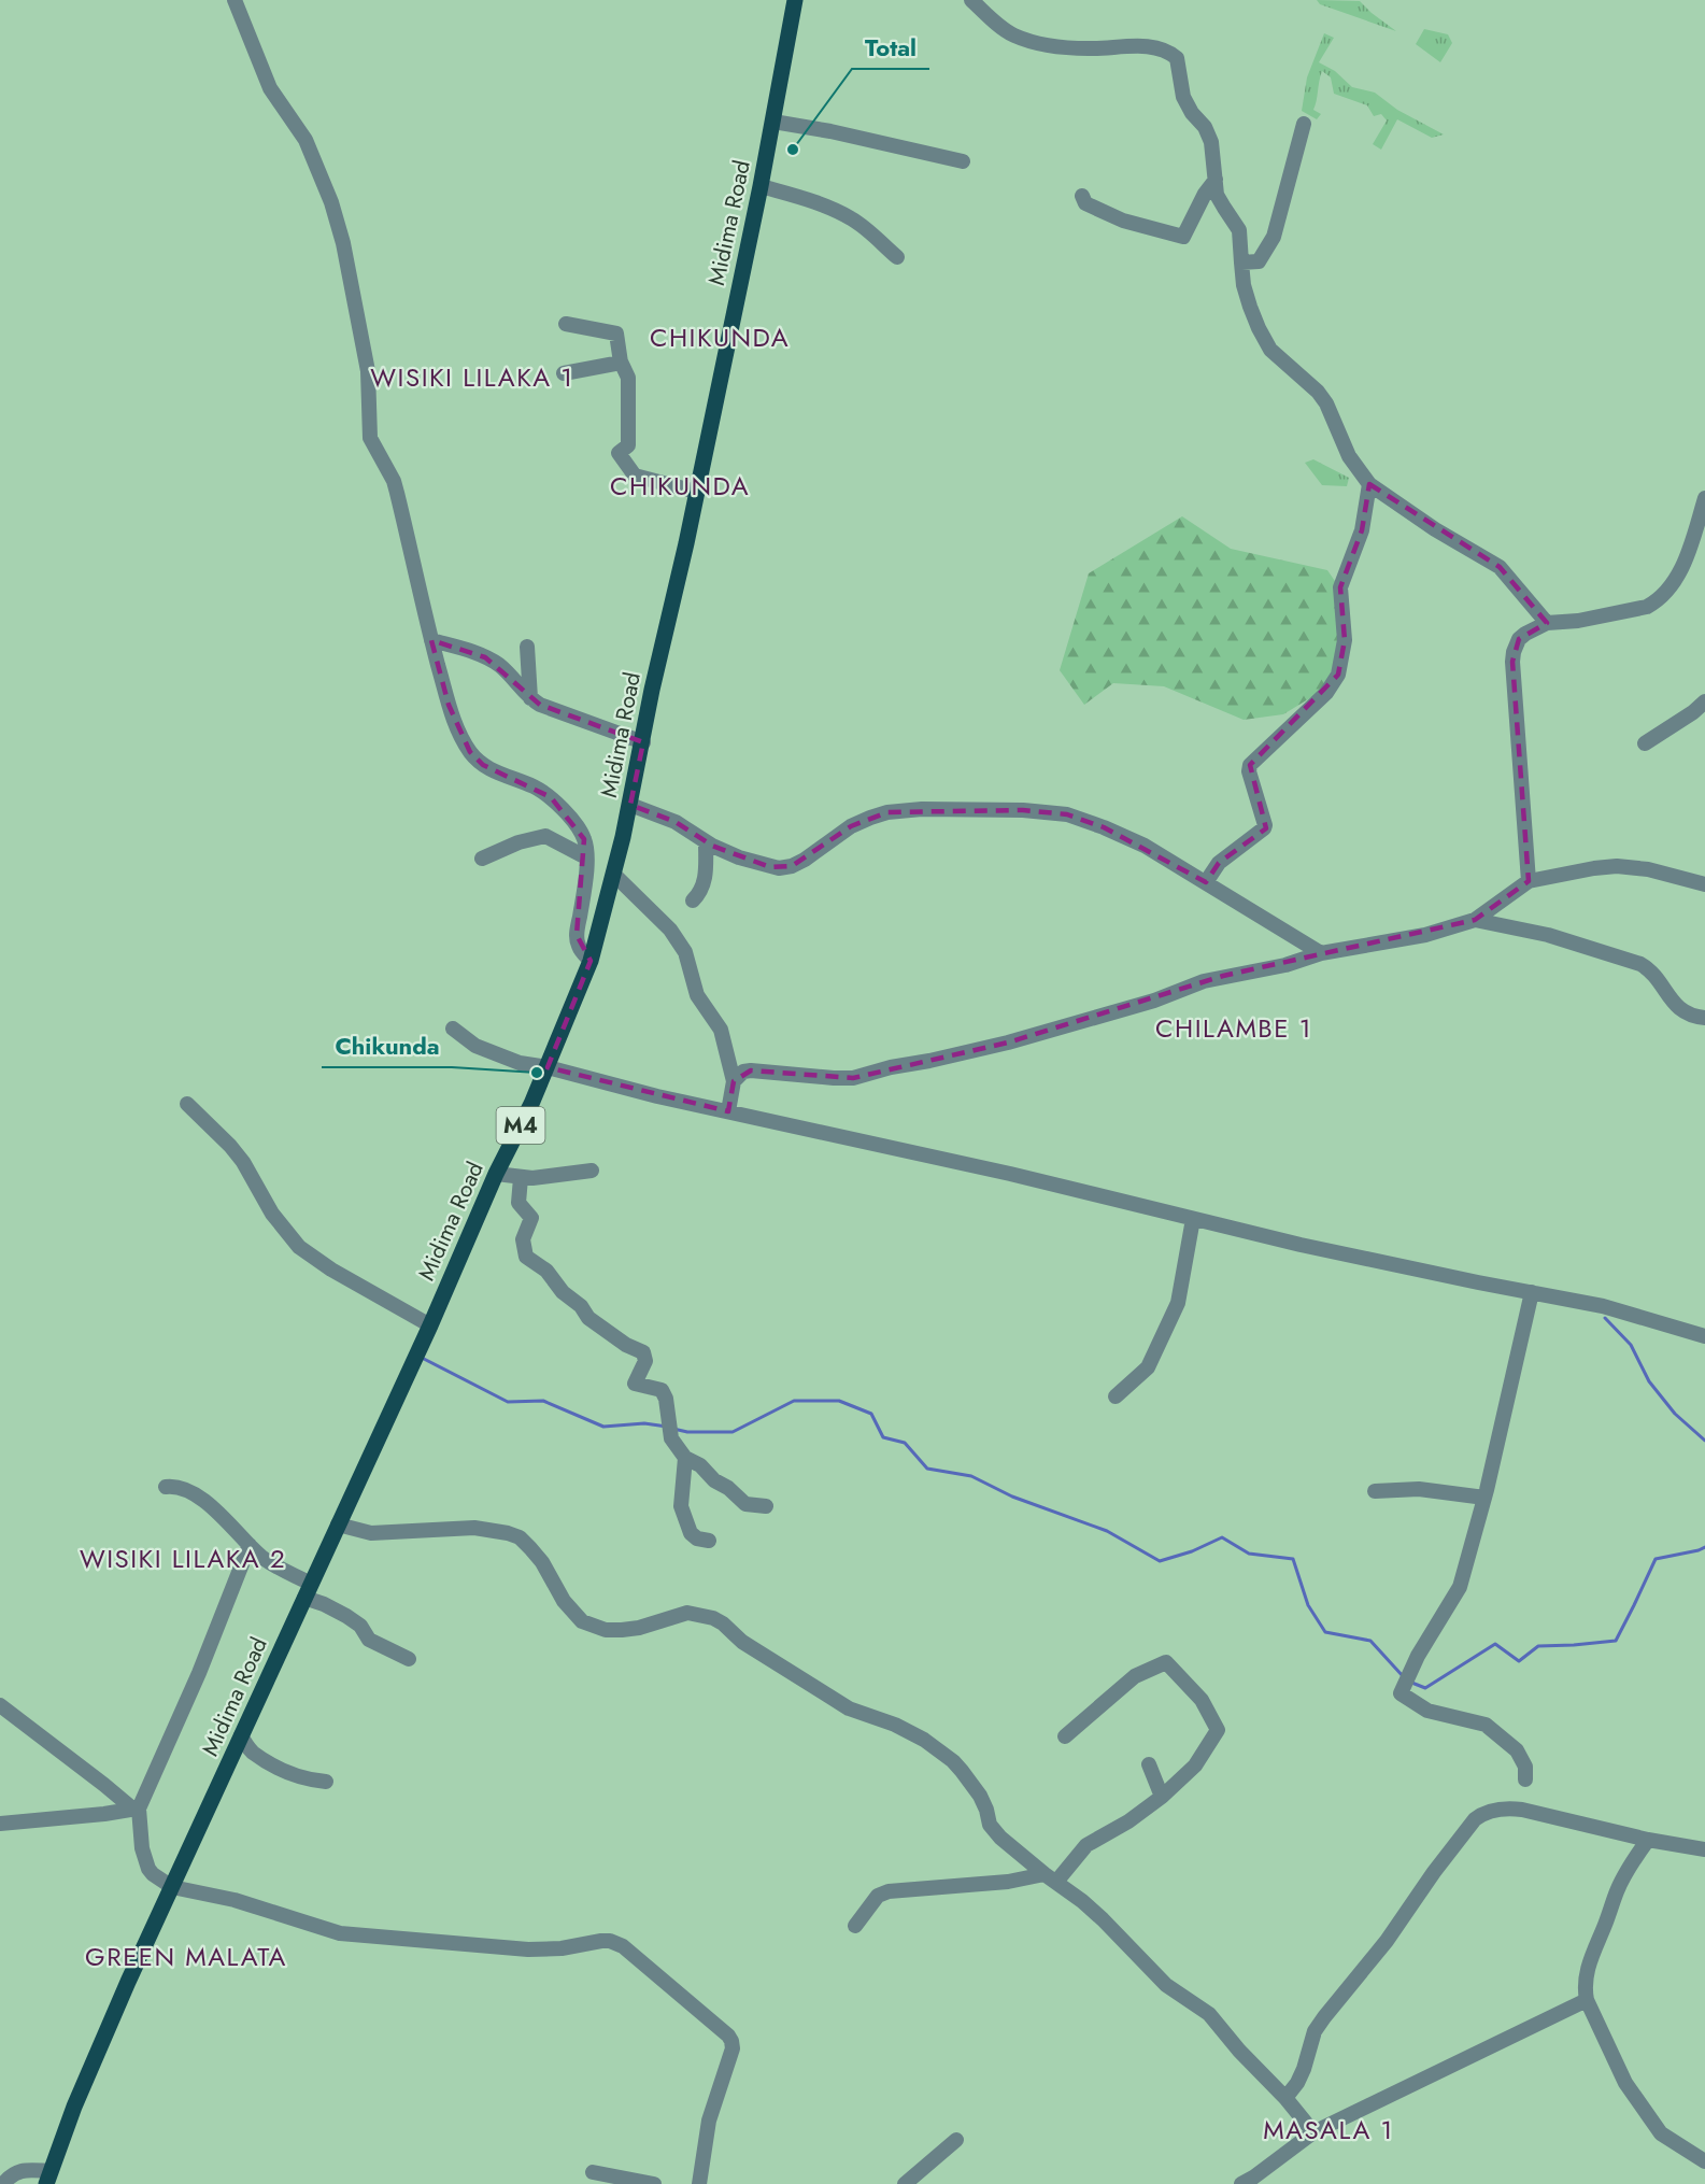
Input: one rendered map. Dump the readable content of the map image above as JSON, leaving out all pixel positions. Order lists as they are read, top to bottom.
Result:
{
  "streets": {
    "main road": ["Midima Road", "M4"]
  },
  "districts": [
    "CHIKUNDA",
    "WISIKI LILAKA 1",
    "CHIKUNDA",
    "CHILAMBE 1",
    "WISIKI LILAKA 2",
    "GREEN MALATA",
    "MASALA 1"
  ],
  "places": ["Total", "Chikunda"]
}
